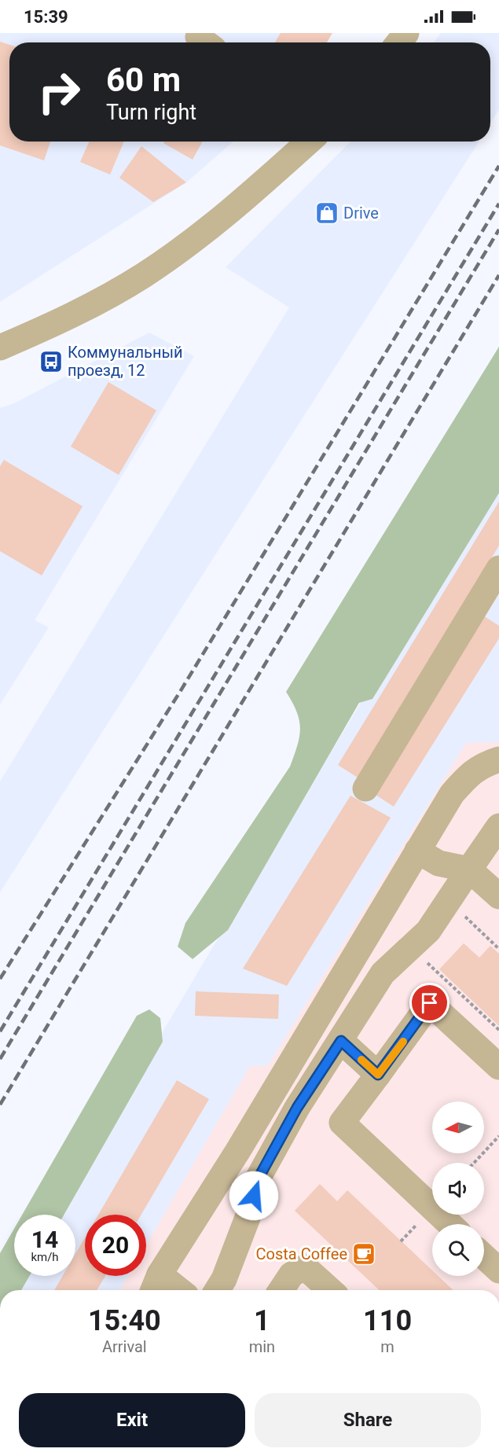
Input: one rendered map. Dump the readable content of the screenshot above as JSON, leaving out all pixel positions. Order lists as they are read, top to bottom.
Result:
{
  "places": {
    "shop": ["Drive"],
    "bus stop": ["Коммунальный проезд, 12"],
    "cafe": ["Costa Coffee"]
  },
  "north": "left",
  "page": {
    "status": "15:39",
    "turn": ["60 m", "Turn right"],
    "speed": "14 km/h",
    "limit": "20",
    "eta": [
      "15:40",
      "Arrival",
      "1",
      "min",
      "110",
      "m"
    ],
    "buttons": ["Exit", "Share"]
  }
}
